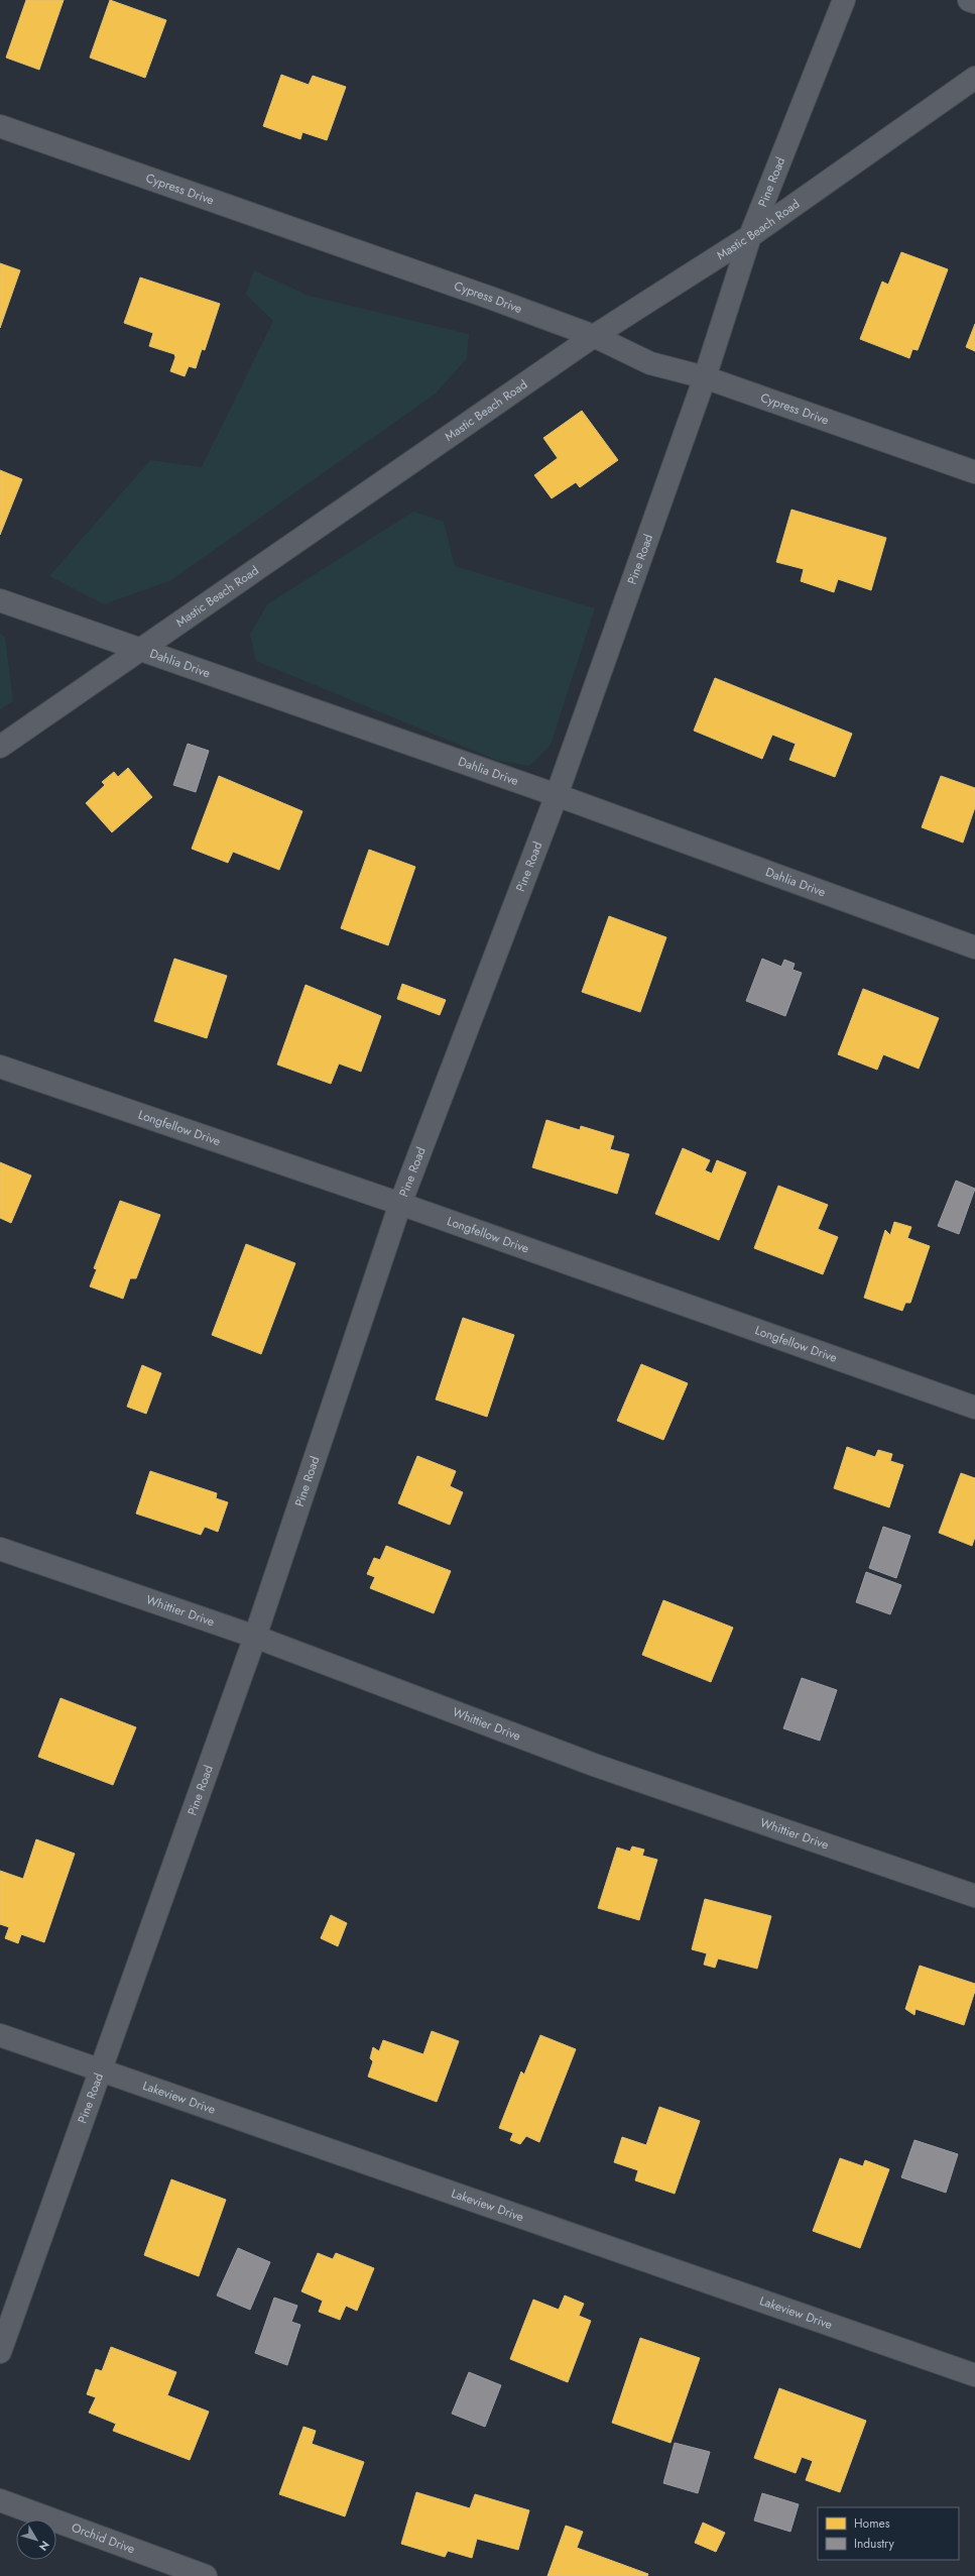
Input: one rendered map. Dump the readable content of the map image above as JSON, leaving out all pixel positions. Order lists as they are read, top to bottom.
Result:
{
  "streets": {
    "street": [
      "Pine Road",
      "Cypress Drive",
      "Mastic Beach Road",
      "Dahlia Drive",
      "Longfellow Drive",
      "Whittier Drive",
      "Lakeview Drive",
      "Orchid Drive"
    ]
  },
  "crossings": [
    ["Pine Road", "Cypress Drive"],
    ["Pine Road", "Mastic Beach Road"],
    ["Pine Road", "Dahlia Drive"],
    ["Pine Road", "Longfellow Drive"],
    ["Pine Road", "Whittier Drive"],
    ["Pine Road", "Lakeview Drive"],
    ["Cypress Drive", "Mastic Beach Road"],
    ["Mastic Beach Road", "Dahlia Drive"]
  ],
  "legend": ["Homes", "Industry"],
  "north": "bottom right"
}
